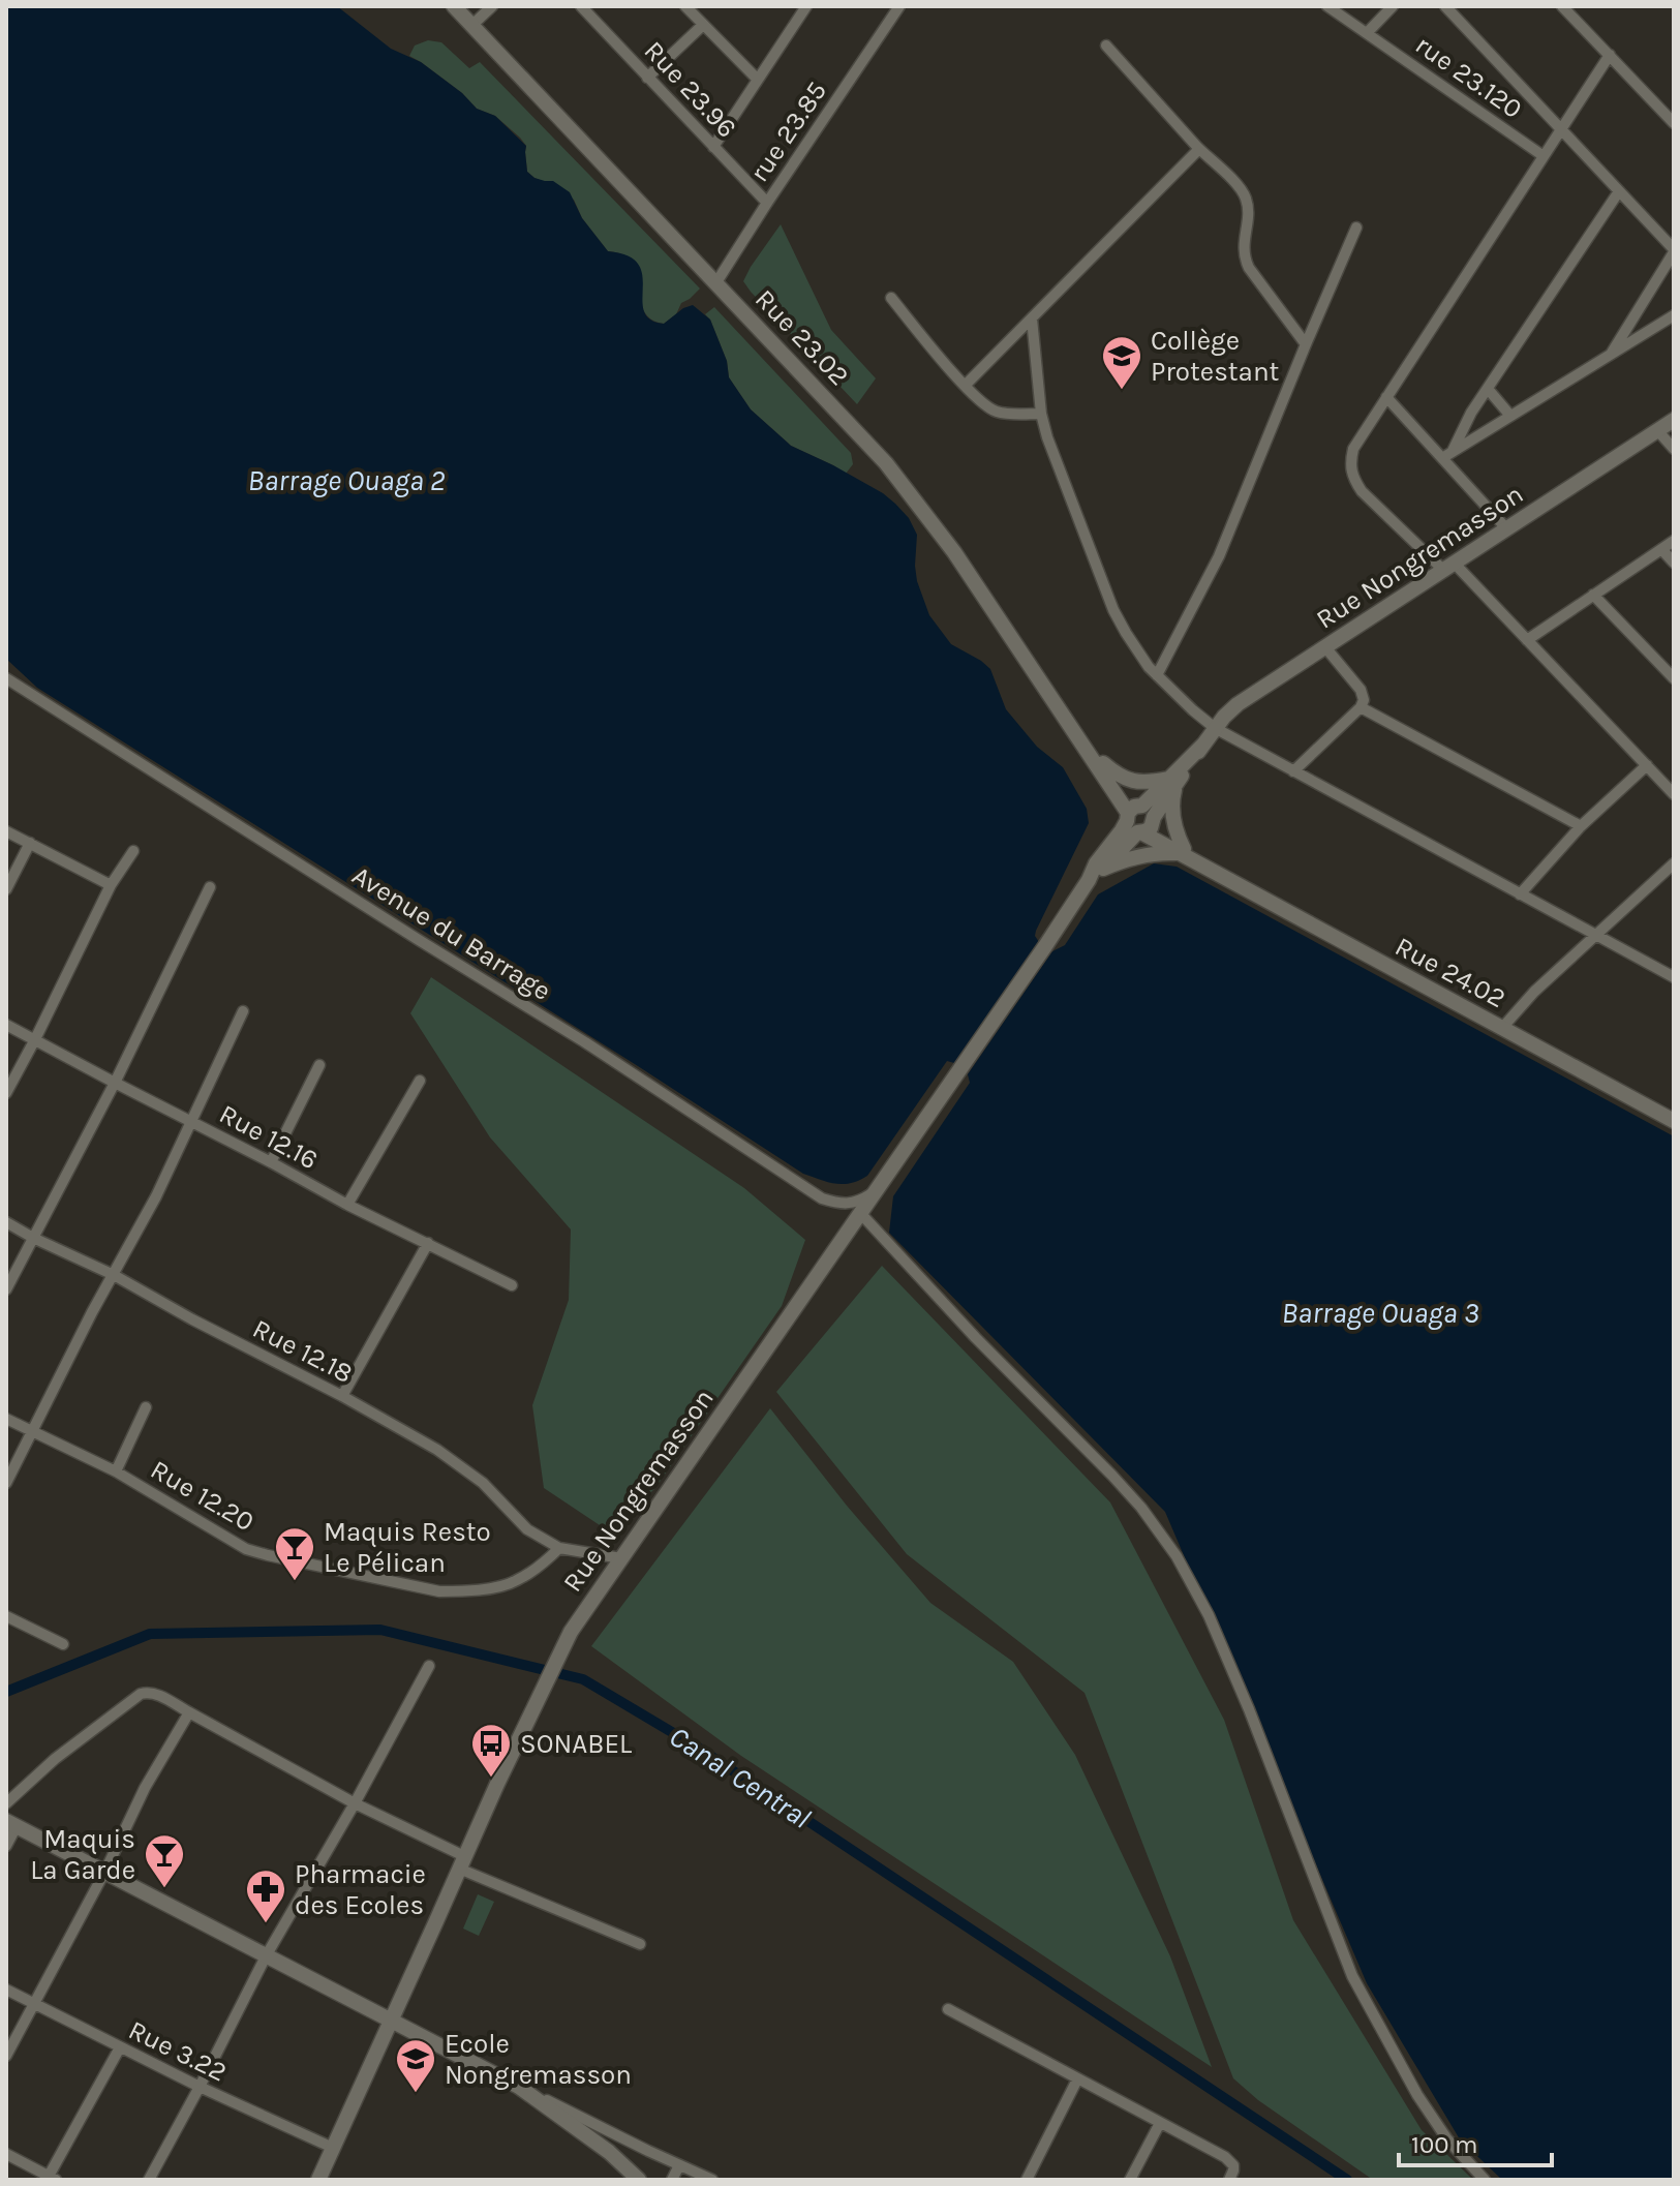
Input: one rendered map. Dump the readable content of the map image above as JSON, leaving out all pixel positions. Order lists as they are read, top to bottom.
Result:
{
  "streets": {
    "street": [
      "rue 23.120",
      "Rue 23.96",
      "rue 23.85",
      "Rue 23.02",
      "Rue Nongremasson",
      "Avenue du Barrage",
      "Rue 24.02",
      "Rue 12.16",
      "Rue 12.18",
      "Rue 12.20",
      "Rue 3.22"
    ]
  },
  "crossings": [
    ["Rue 23.96", "rue 23.85"],
    ["rue 23.85", "Rue 23.02"],
    ["Rue 23.02", "Rue Nongremasson"],
    ["Rue 23.02", "Rue 24.02"],
    ["Rue Nongremasson", "Avenue du Barrage"],
    ["Rue Nongremasson", "Rue 24.02"],
    ["Rue Nongremasson", "Rue 3.22"],
    ["Rue 12.18", "Rue 12.20"]
  ],
  "water": ["Barrage Ouaga 2", "Barrage Ouaga 3", "Canal Central"],
  "places": {
    "school or university": ["Collège Protestant", "Ecole Nongremasson"],
    "bar": ["Maquis Resto Le Pélican", "Maquis La Garde"],
    "bus stop": ["SONABEL"],
    "pharmacy": ["Pharmacie des Ecoles"]
  },
  "scale_bar": "100 m"
}
